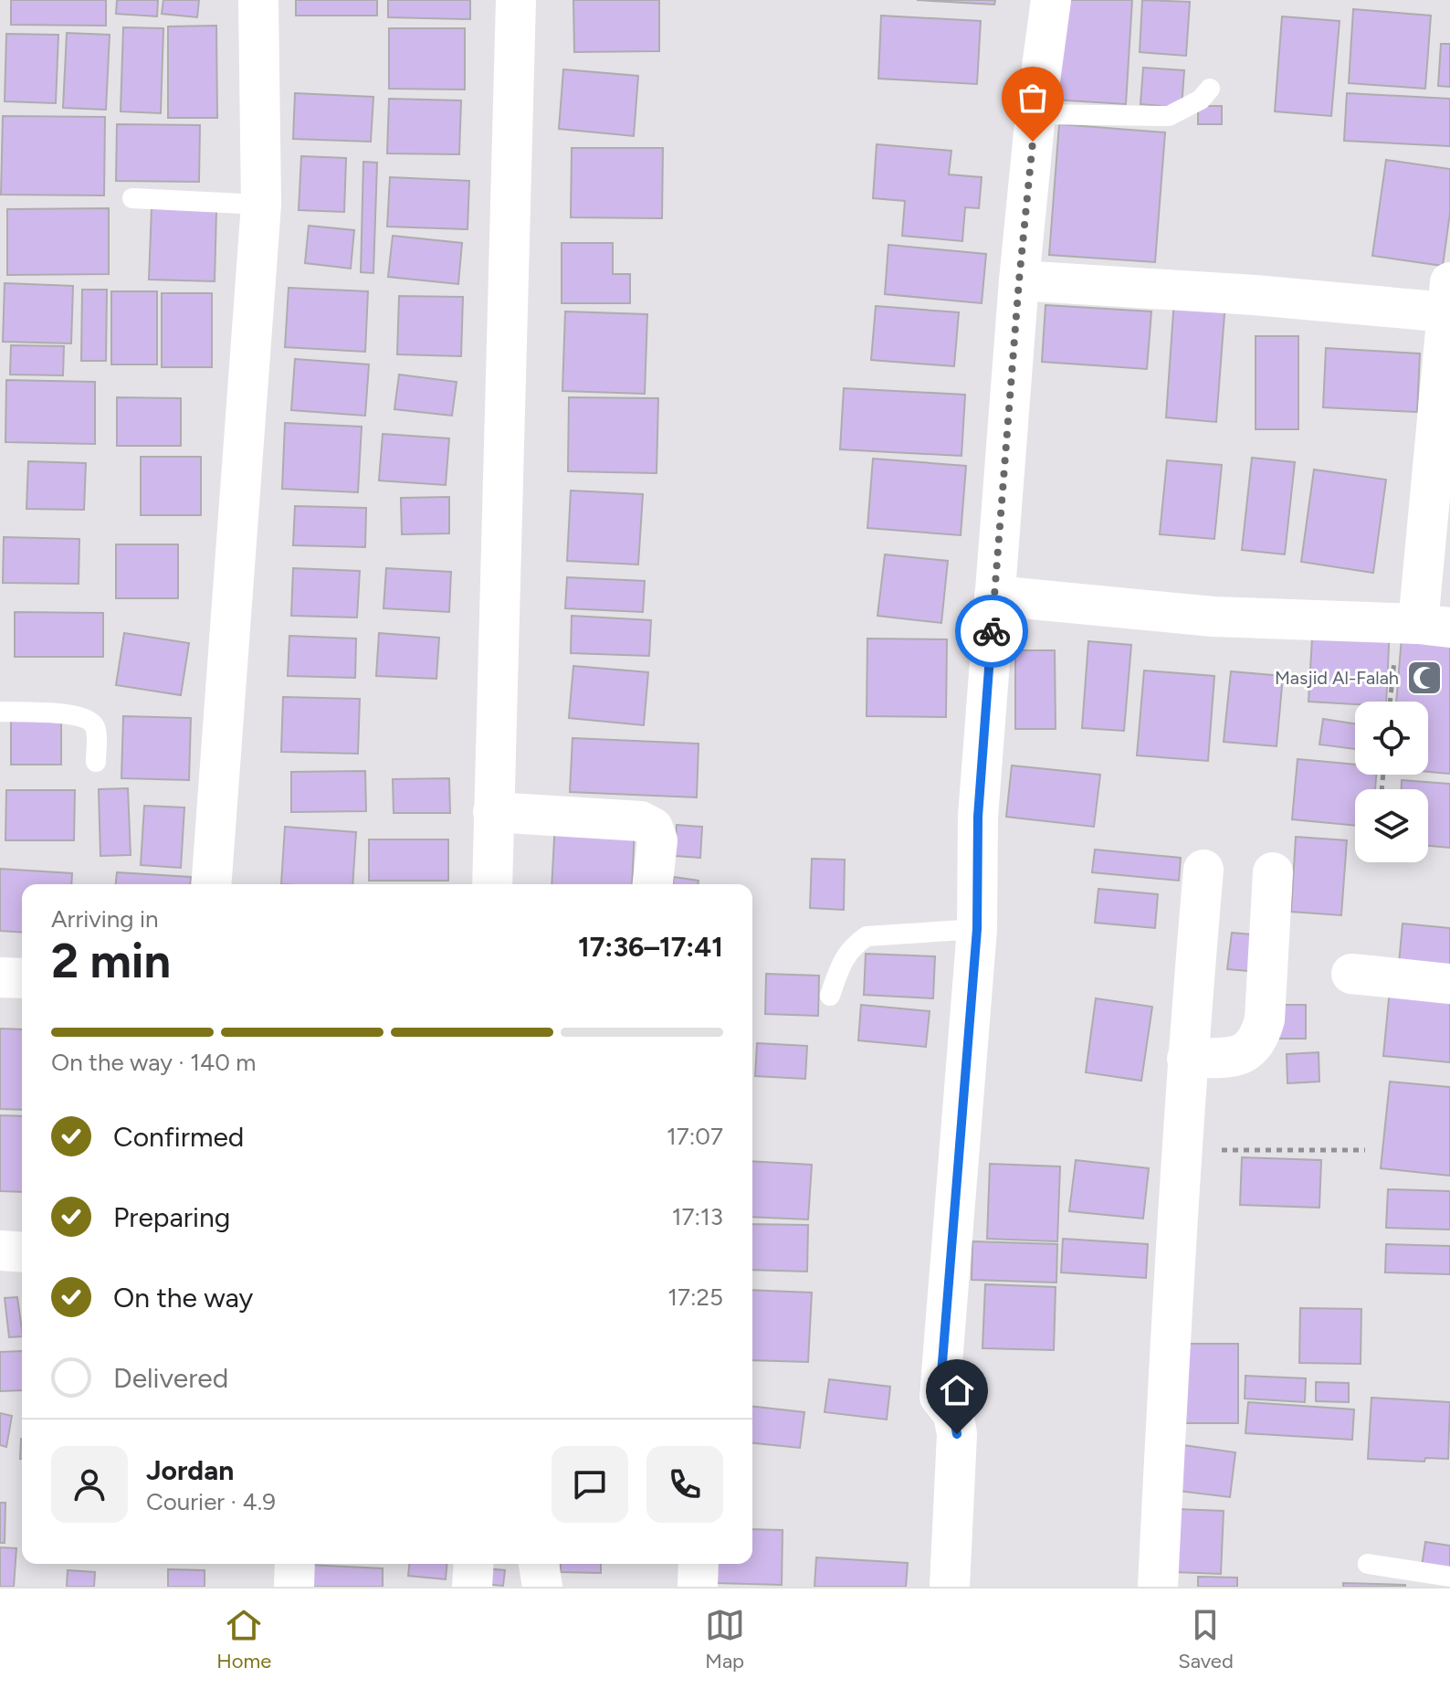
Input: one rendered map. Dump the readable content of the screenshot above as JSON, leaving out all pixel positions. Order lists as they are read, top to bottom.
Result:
{
  "places": {
    "mosque": ["Masjid Al-Falah"]
  },
  "page": {
    "heading": ["2 min", "Arriving in", "17:36–17:41"],
    "panel": ["Jordan", "Courier · 4.9"],
    "bar": "On the way · 140 m",
    "list": [
      ["Confirmed", "17:07"],
      ["Preparing", "17:13"],
      ["On the way", "17:25"],
      "Delivered"
    ],
    "tabs": ["Home", "Map", "Saved"]
  }
}
